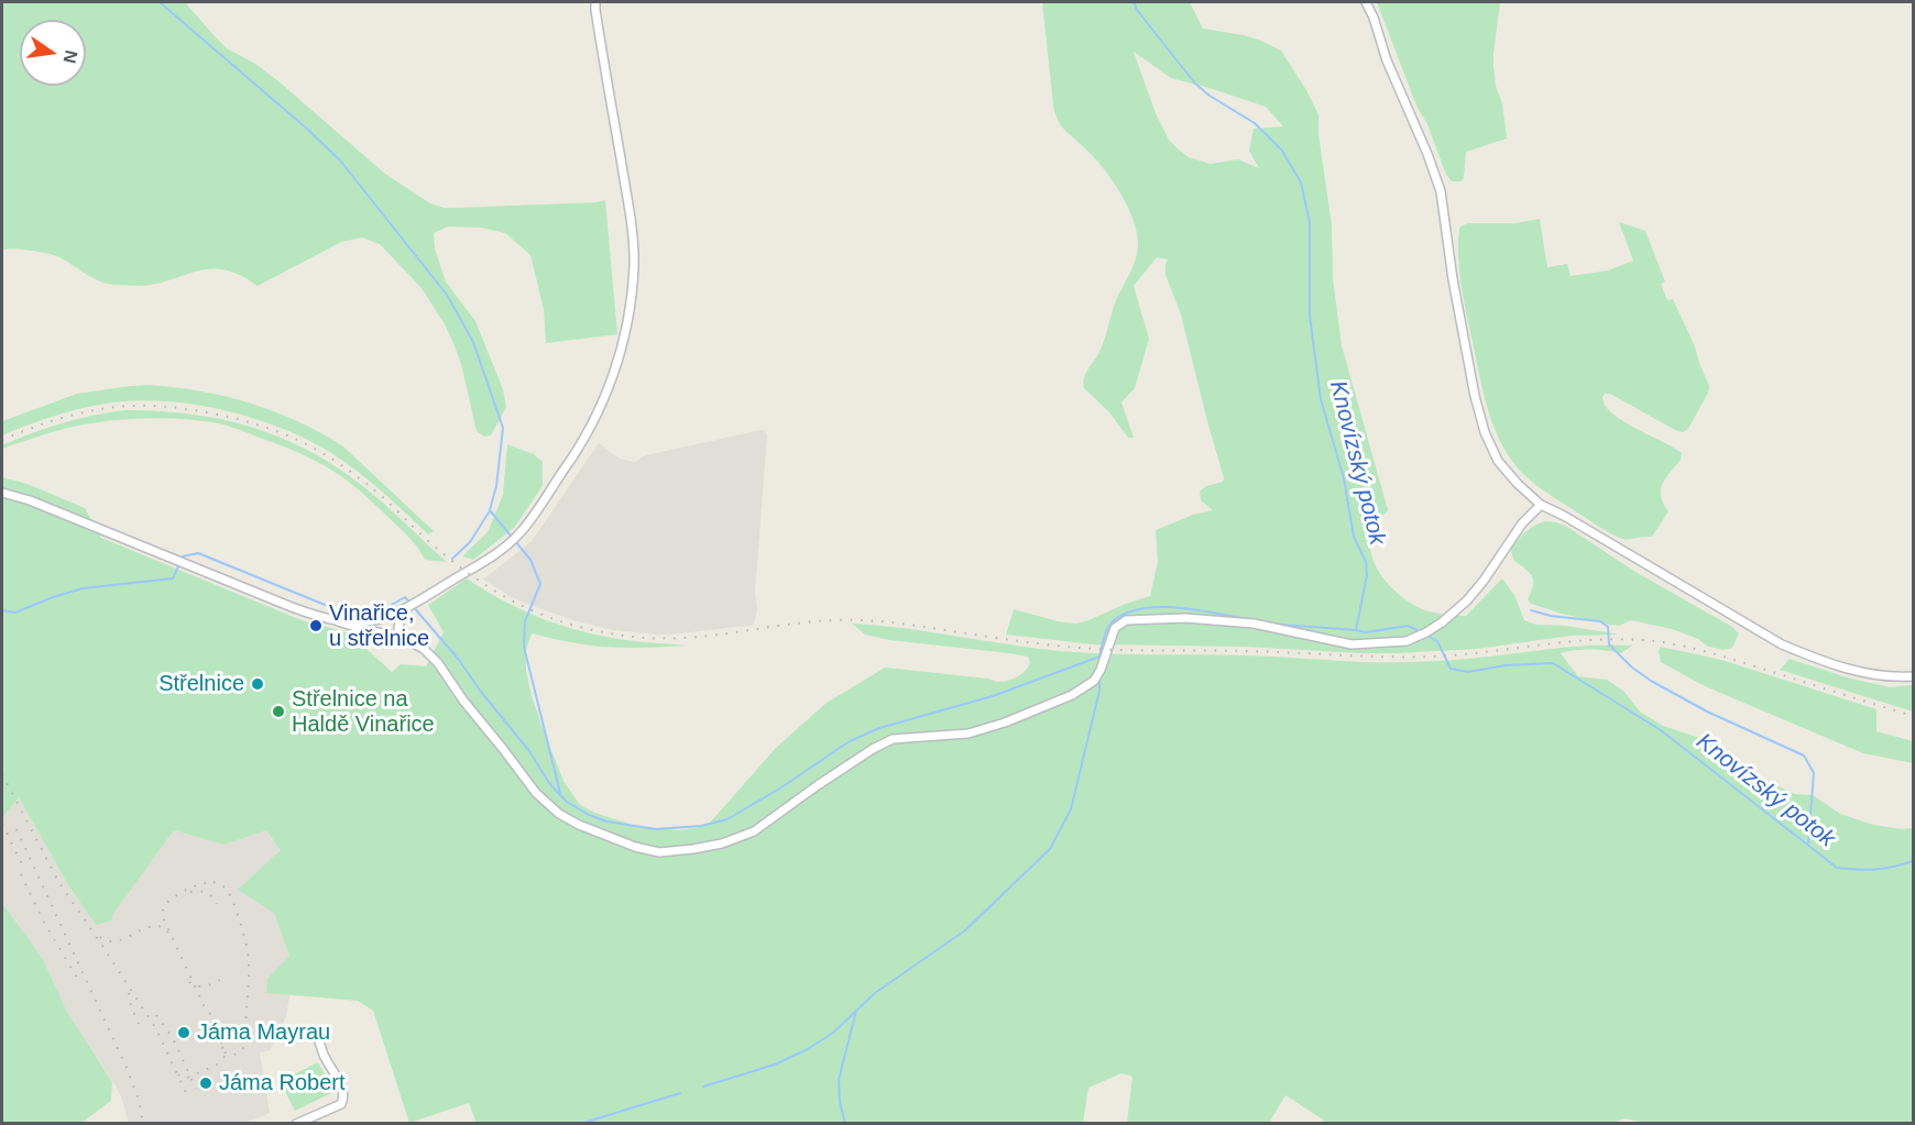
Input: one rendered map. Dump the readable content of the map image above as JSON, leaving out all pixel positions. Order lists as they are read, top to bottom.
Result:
{
  "water": ["Knovízský potok"],
  "places": [
    "Vinařice, u střelnice",
    "Střelnice",
    "Střelnice na Haldě Vinařice",
    "Jáma Mayrau",
    "Jáma Robert"
  ],
  "north": "right"
}
